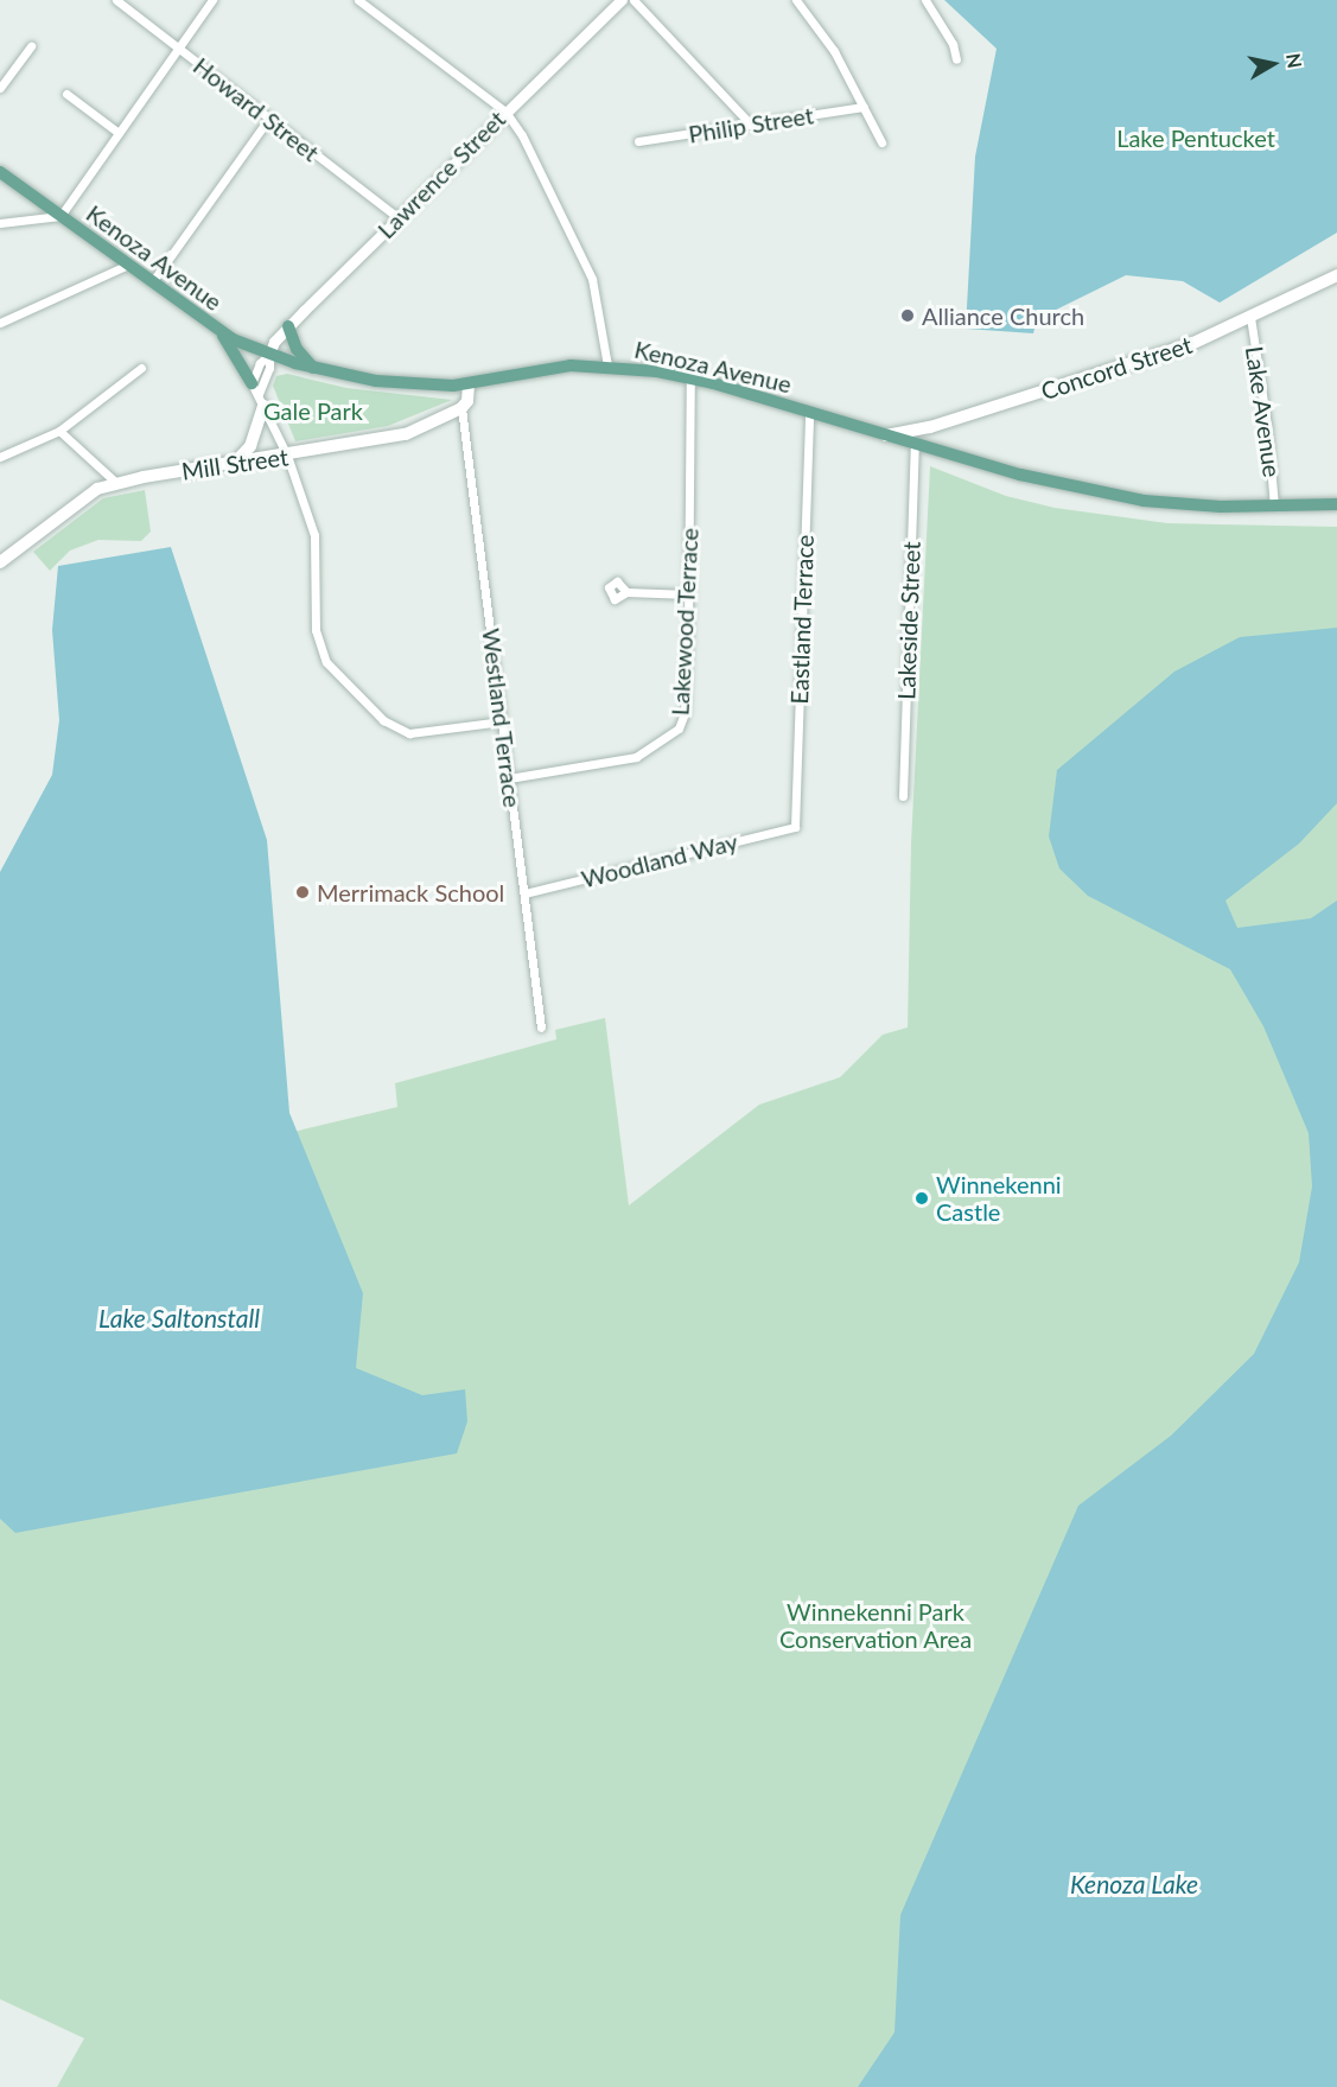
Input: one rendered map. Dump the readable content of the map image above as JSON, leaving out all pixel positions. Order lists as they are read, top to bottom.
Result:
{
  "streets": {
    "main road": ["Kenoza Avenue", "Concord Street", "Mill Street"],
    "street": [
      "Howard Street",
      "Philip Street",
      "Lawrence Street",
      "Lake Avenue",
      "Eastland Terrace",
      "Lakeside Street",
      "Lakewood Terrace",
      "Westland Terrace",
      "Woodland Way"
    ]
  },
  "crossings": [
    ["Howard Street", "Lawrence Street"],
    ["Lawrence Street", "Kenoza Avenue"],
    ["Kenoza Avenue", "Concord Street"],
    ["Kenoza Avenue", "Lake Avenue"],
    ["Kenoza Avenue", "Eastland Terrace"],
    ["Kenoza Avenue", "Lakeside Street"],
    ["Kenoza Avenue", "Lakewood Terrace"],
    ["Concord Street", "Lake Avenue"],
    ["Mill Street", "Westland Terrace"],
    ["Eastland Terrace", "Woodland Way"],
    ["Lakewood Terrace", "Westland Terrace"],
    ["Westland Terrace", "Woodland Way"]
  ],
  "water": ["Lake Saltonstall", "Kenoza Lake"],
  "parks": ["Lake Pentucket", "Gale Park", "Winnekenni Park Conservation Area"],
  "places": ["Alliance Church", "Merrimack School", "Winnekenni Castle"],
  "north": "right"
}
